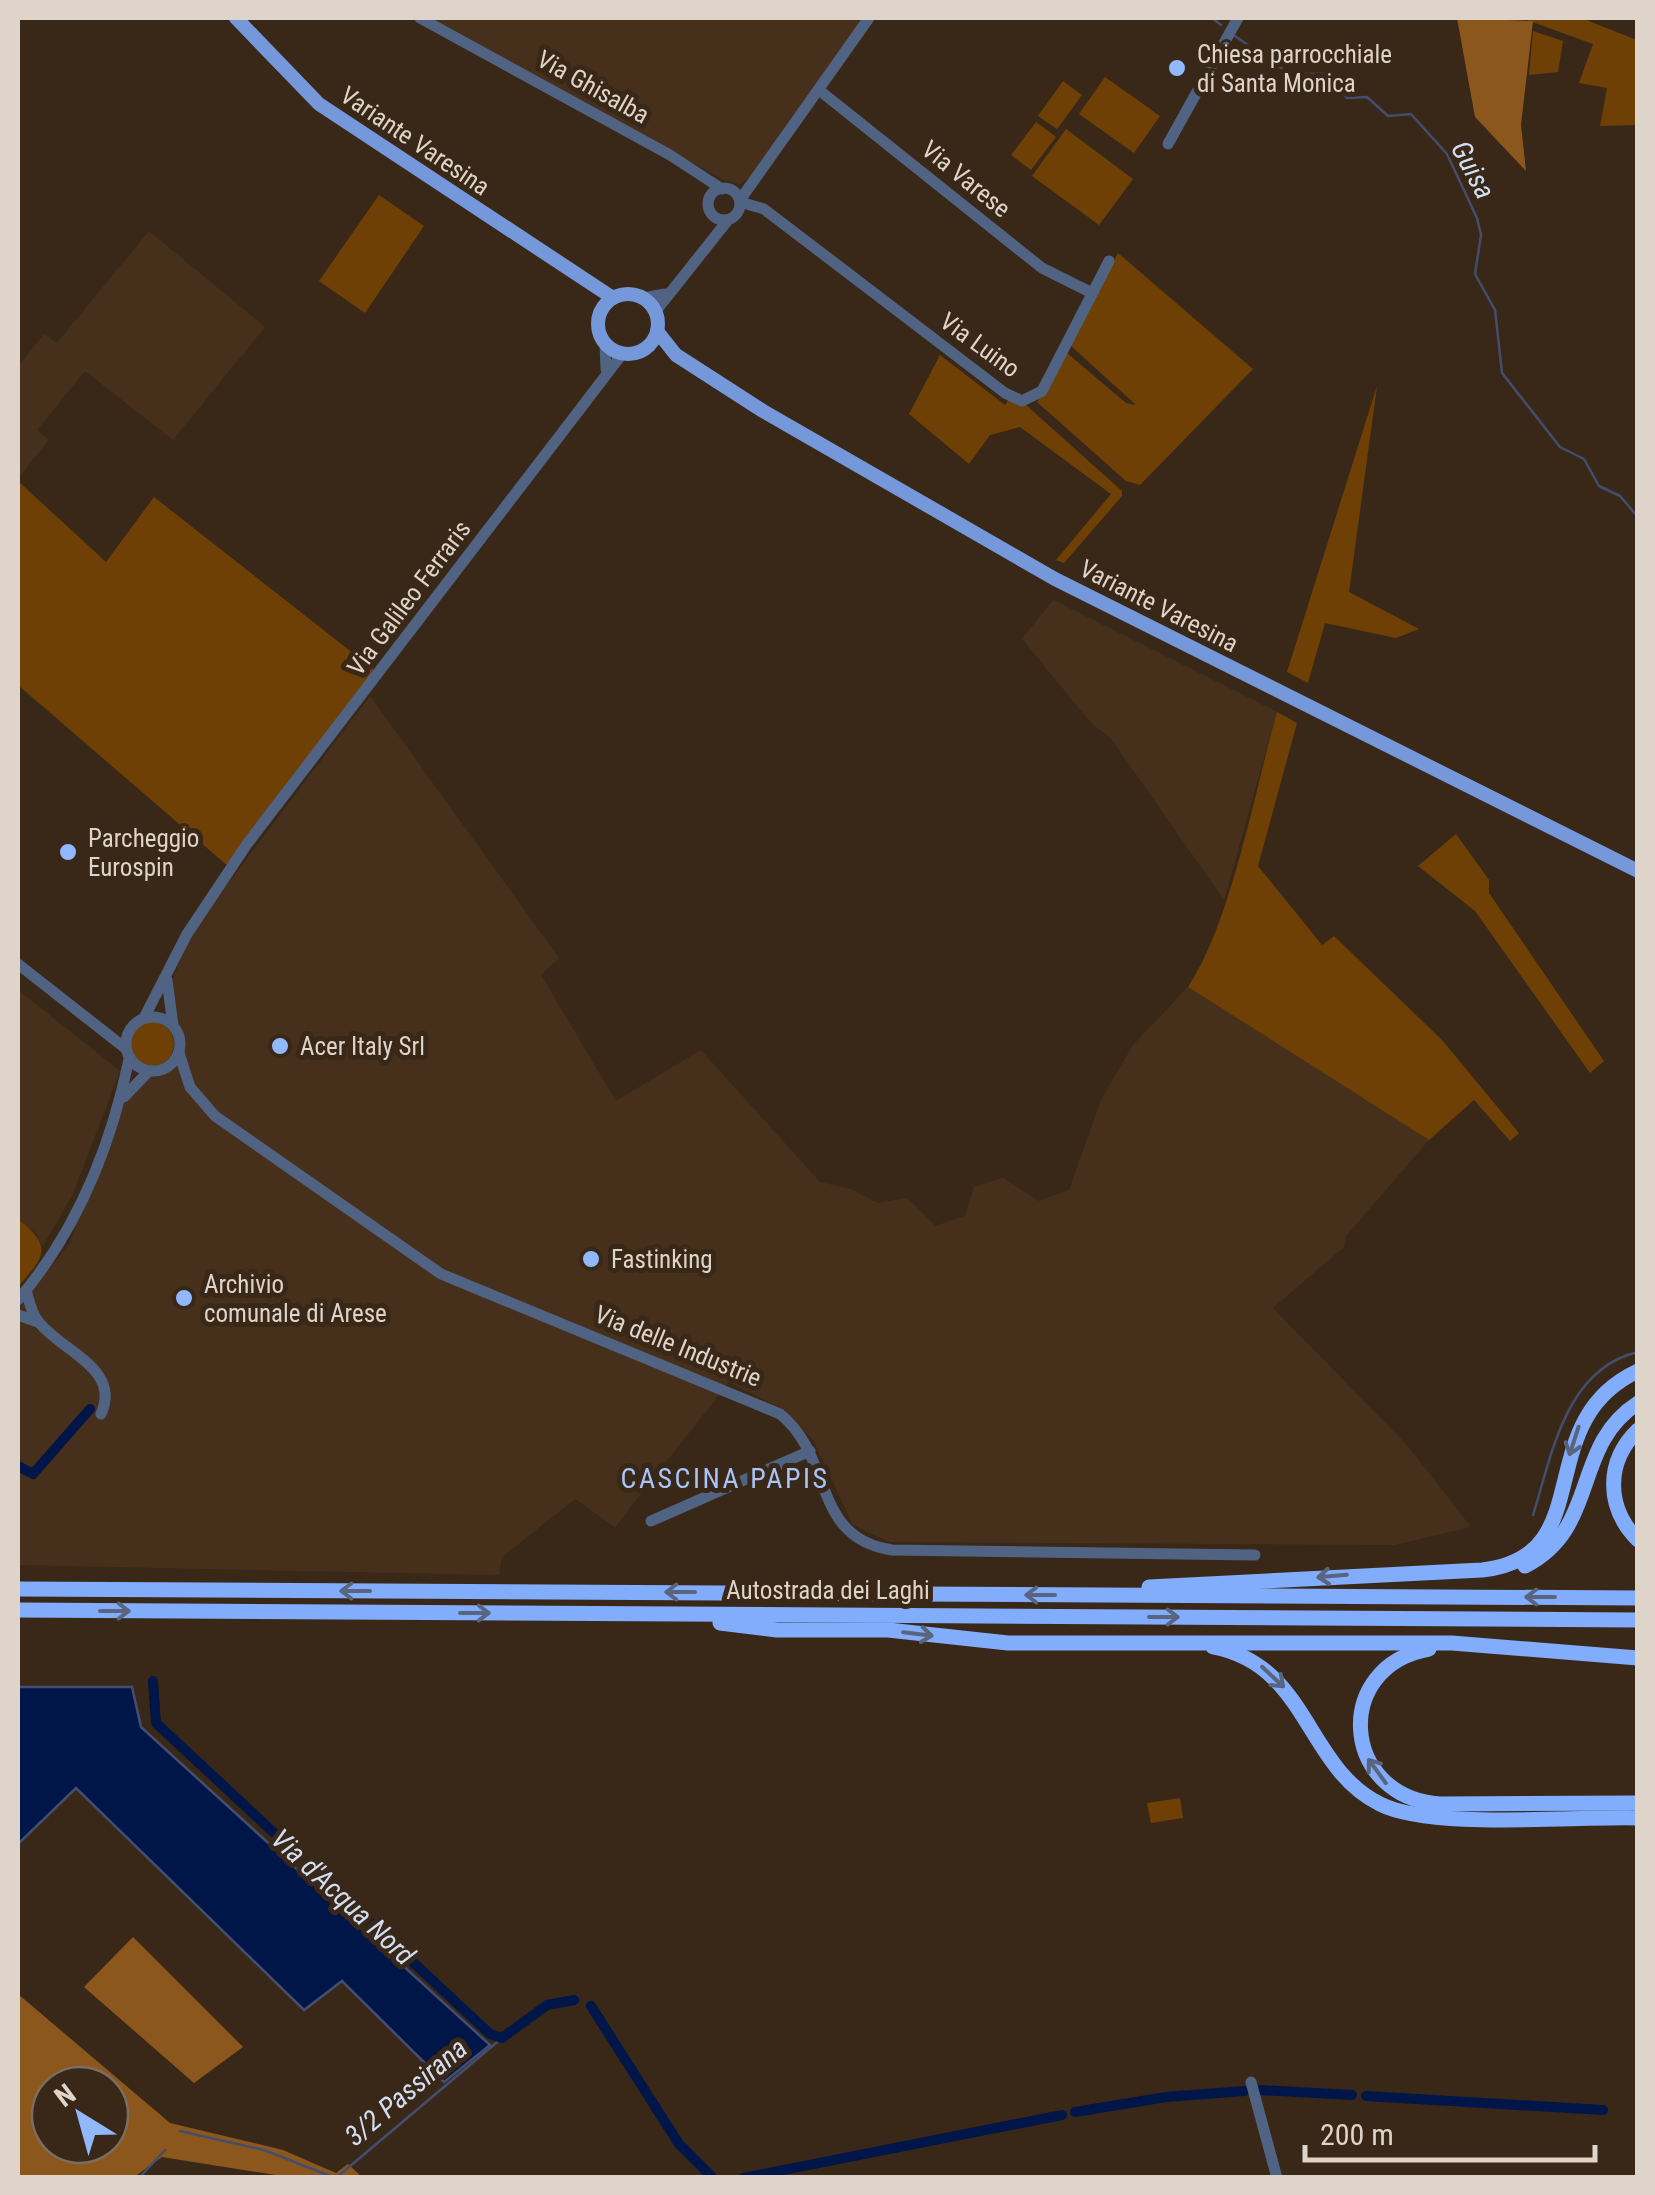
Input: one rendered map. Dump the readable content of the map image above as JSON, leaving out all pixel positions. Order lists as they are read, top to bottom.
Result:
{
  "streets": {
    "highway": ["Autostrada dei Laghi"],
    "main road": ["Variante Varesina"],
    "street": [
      "Via Ghisalba",
      "Via Varese",
      "Via Luino",
      "Via Galileo Ferraris",
      "Via delle Industrie"
    ]
  },
  "crossings": [
    ["Via Ghisalba", "Via Luino"],
    ["Variante Varesina", "Via Galileo Ferraris"],
    ["Via Varese", "Via Luino"],
    ["Via Galileo Ferraris", "Via delle Industrie"]
  ],
  "districts": ["CASCINA PAPIS"],
  "water": ["Guisa", "Via d'Acqua Nord", "3/2 Passirana"],
  "places": [
    "Chiesa parrocchiale di Santa Monica",
    "Parcheggio Eurospin",
    "Acer Italy Srl",
    "Fastinking",
    "Archivio comunale di Arese"
  ],
  "scale_bar": "200 m",
  "north": "top left"
}
